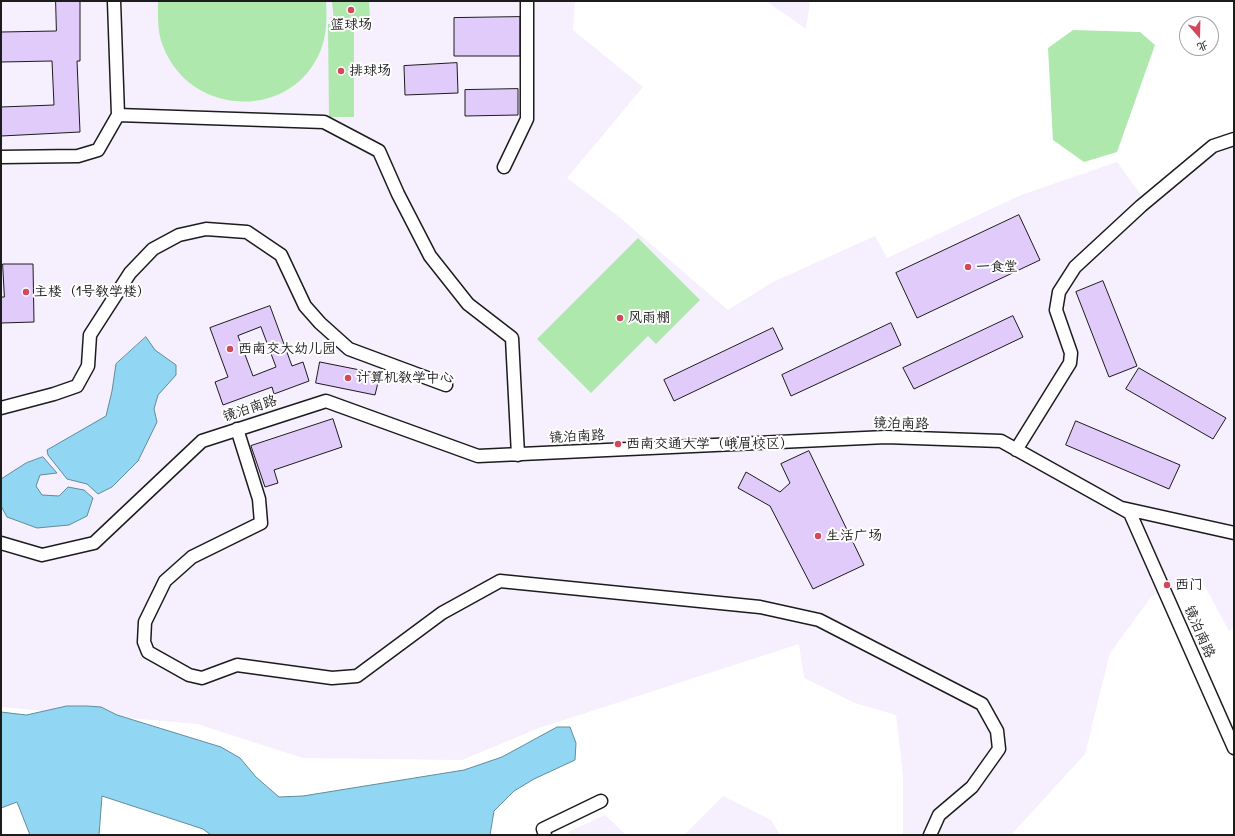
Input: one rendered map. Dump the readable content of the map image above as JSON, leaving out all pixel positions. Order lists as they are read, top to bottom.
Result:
{
  "streets": {
    "street": ["镜泊南路"]
  },
  "places": [
    "篮球场",
    "排球场",
    "一食堂",
    "主楼（1号教学楼）",
    "风雨棚",
    "西南交大幼儿园",
    "计算机教学中心",
    "西南交通大学（峨眉校区）",
    "生活广场",
    "西门"
  ],
  "north": "bottom"
}
